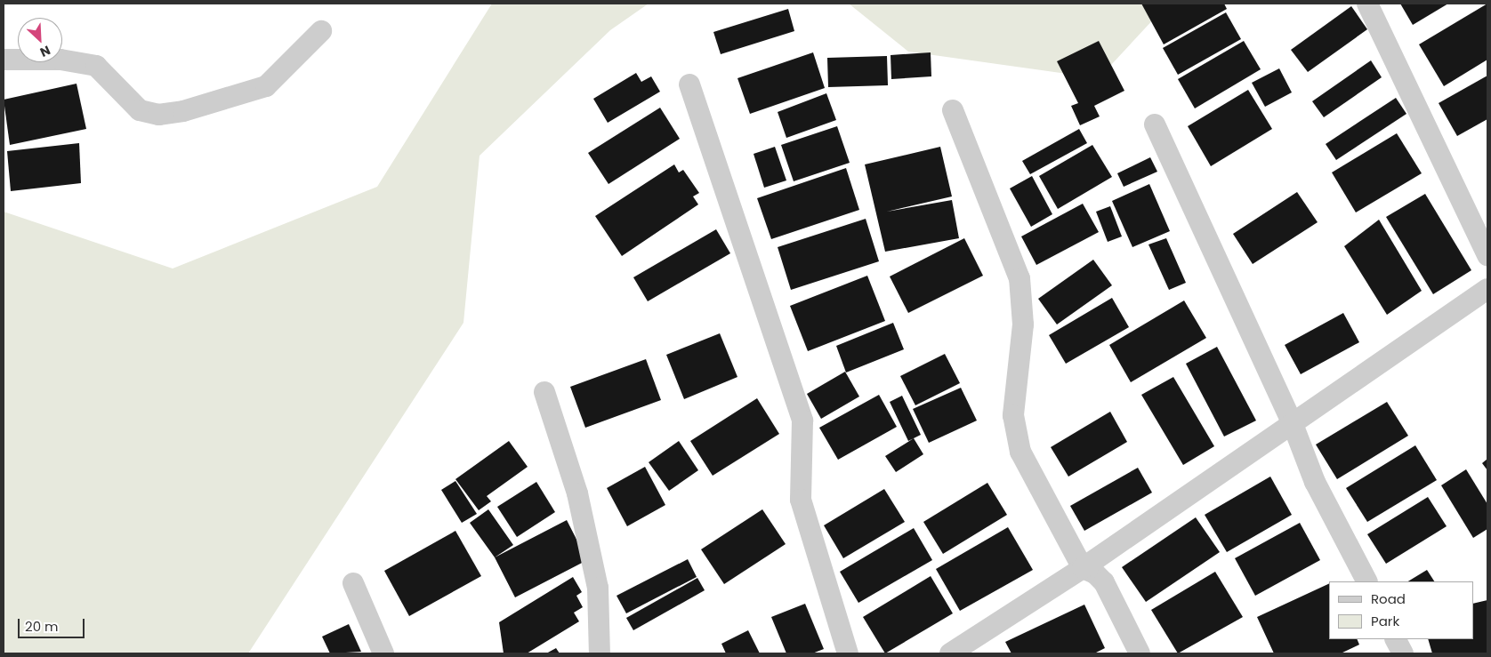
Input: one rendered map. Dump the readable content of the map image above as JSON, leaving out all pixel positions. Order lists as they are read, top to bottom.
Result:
{
  "legend": ["Road", "Park"],
  "scale_bar": "20 m",
  "north": "bottom right"
}
